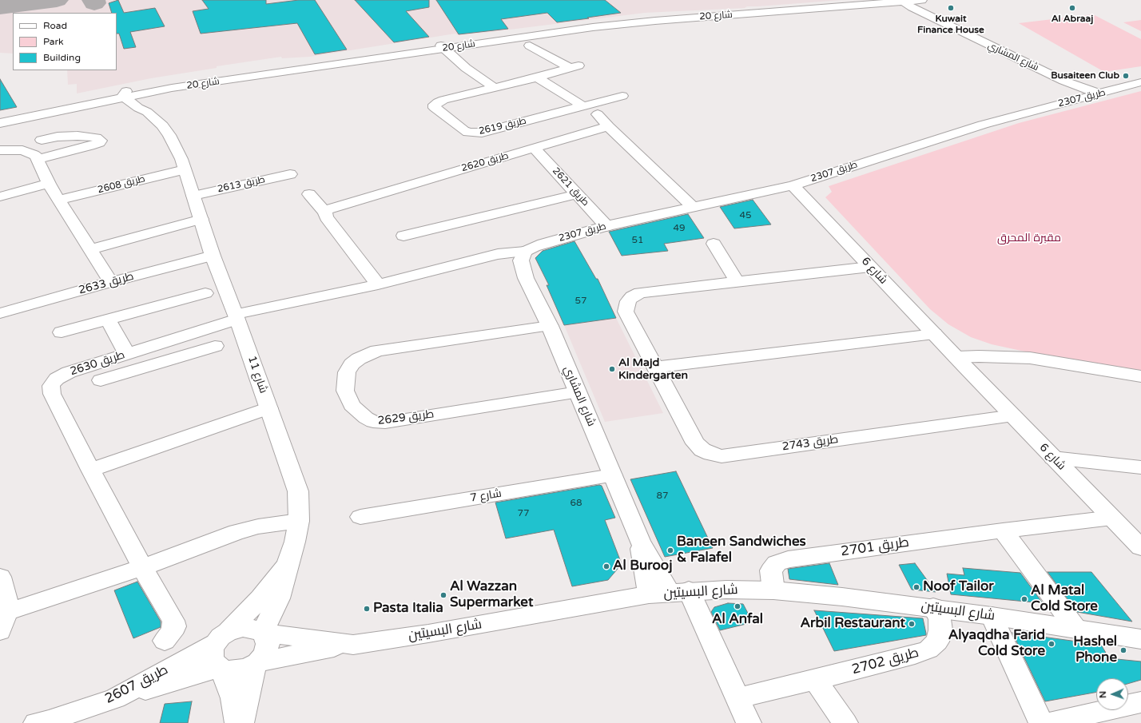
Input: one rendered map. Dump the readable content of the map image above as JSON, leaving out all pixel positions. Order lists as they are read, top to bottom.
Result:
{
  "streets": {
    "street": [
      "شارع 20",
      "شارع المشاري",
      "طريق 2307",
      "طريق 2619",
      "طريق 2620",
      "طريق 2608",
      "طريق 2613",
      "طريق 2621",
      "شارع 6",
      "طريق 2633",
      "طريق 2630",
      "شارع 11",
      "طريق 2629",
      "طريق 2743",
      "شارع 7",
      "طريق 2701",
      "شارع البسيتين",
      "طريق 2702",
      "طريق 2607"
    ]
  },
  "crossings": [
    ["شارع 20", "شارع المشاري"],
    ["شارع 20", "شارع 11"],
    ["شارع المشاري", "طريق 2307"],
    ["شارع المشاري", "طريق 2630"],
    ["شارع المشاري", "طريق 2629"],
    ["شارع المشاري", "شارع 7"],
    ["شارع المشاري", "شارع البسيتين"],
    ["طريق 2307", "طريق 2621"],
    ["طريق 2307", "شارع 6"],
    ["طريق 2307", "طريق 2630"],
    ["طريق 2620", "طريق 2621"],
    ["طريق 2608", "شارع 11"],
    ["طريق 2613", "شارع 11"],
    ["شارع 6", "طريق 2743"],
    ["شارع 6", "طريق 2701"],
    ["طريق 2633", "شارع 11"],
    ["طريق 2630", "شارع 11"],
    ["شارع 11", "شارع البسيتين"],
    ["شارع 11", "طريق 2607"],
    ["طريق 2701", "شارع البسيتين"],
    ["شارع البسيتين", "طريق 2702"],
    ["شارع البسيتين", "طريق 2607"]
  ],
  "parks": ["مقبرة المحرق"],
  "places": [
    "Kuwait Finance House",
    "Al Abraaj",
    "Busaiteen Club",
    "Al Majd Kindergarten",
    "Baneen Sandwiches & Falafel",
    "Al Burooj",
    "Noof Tailor",
    "Al Wazzan Supermarket",
    "Al Matal Cold Store",
    "Al Anfal",
    "Pasta Italia",
    "Arbil Restaurant",
    "Alyaqdha Farid Cold Store",
    "Hashel Phone"
  ],
  "house_numbers": [
    "45",
    "49",
    "51",
    "57",
    "87",
    "68",
    "77"
  ],
  "legend": ["Road", "Park", "Building"],
  "north": "left"
}
